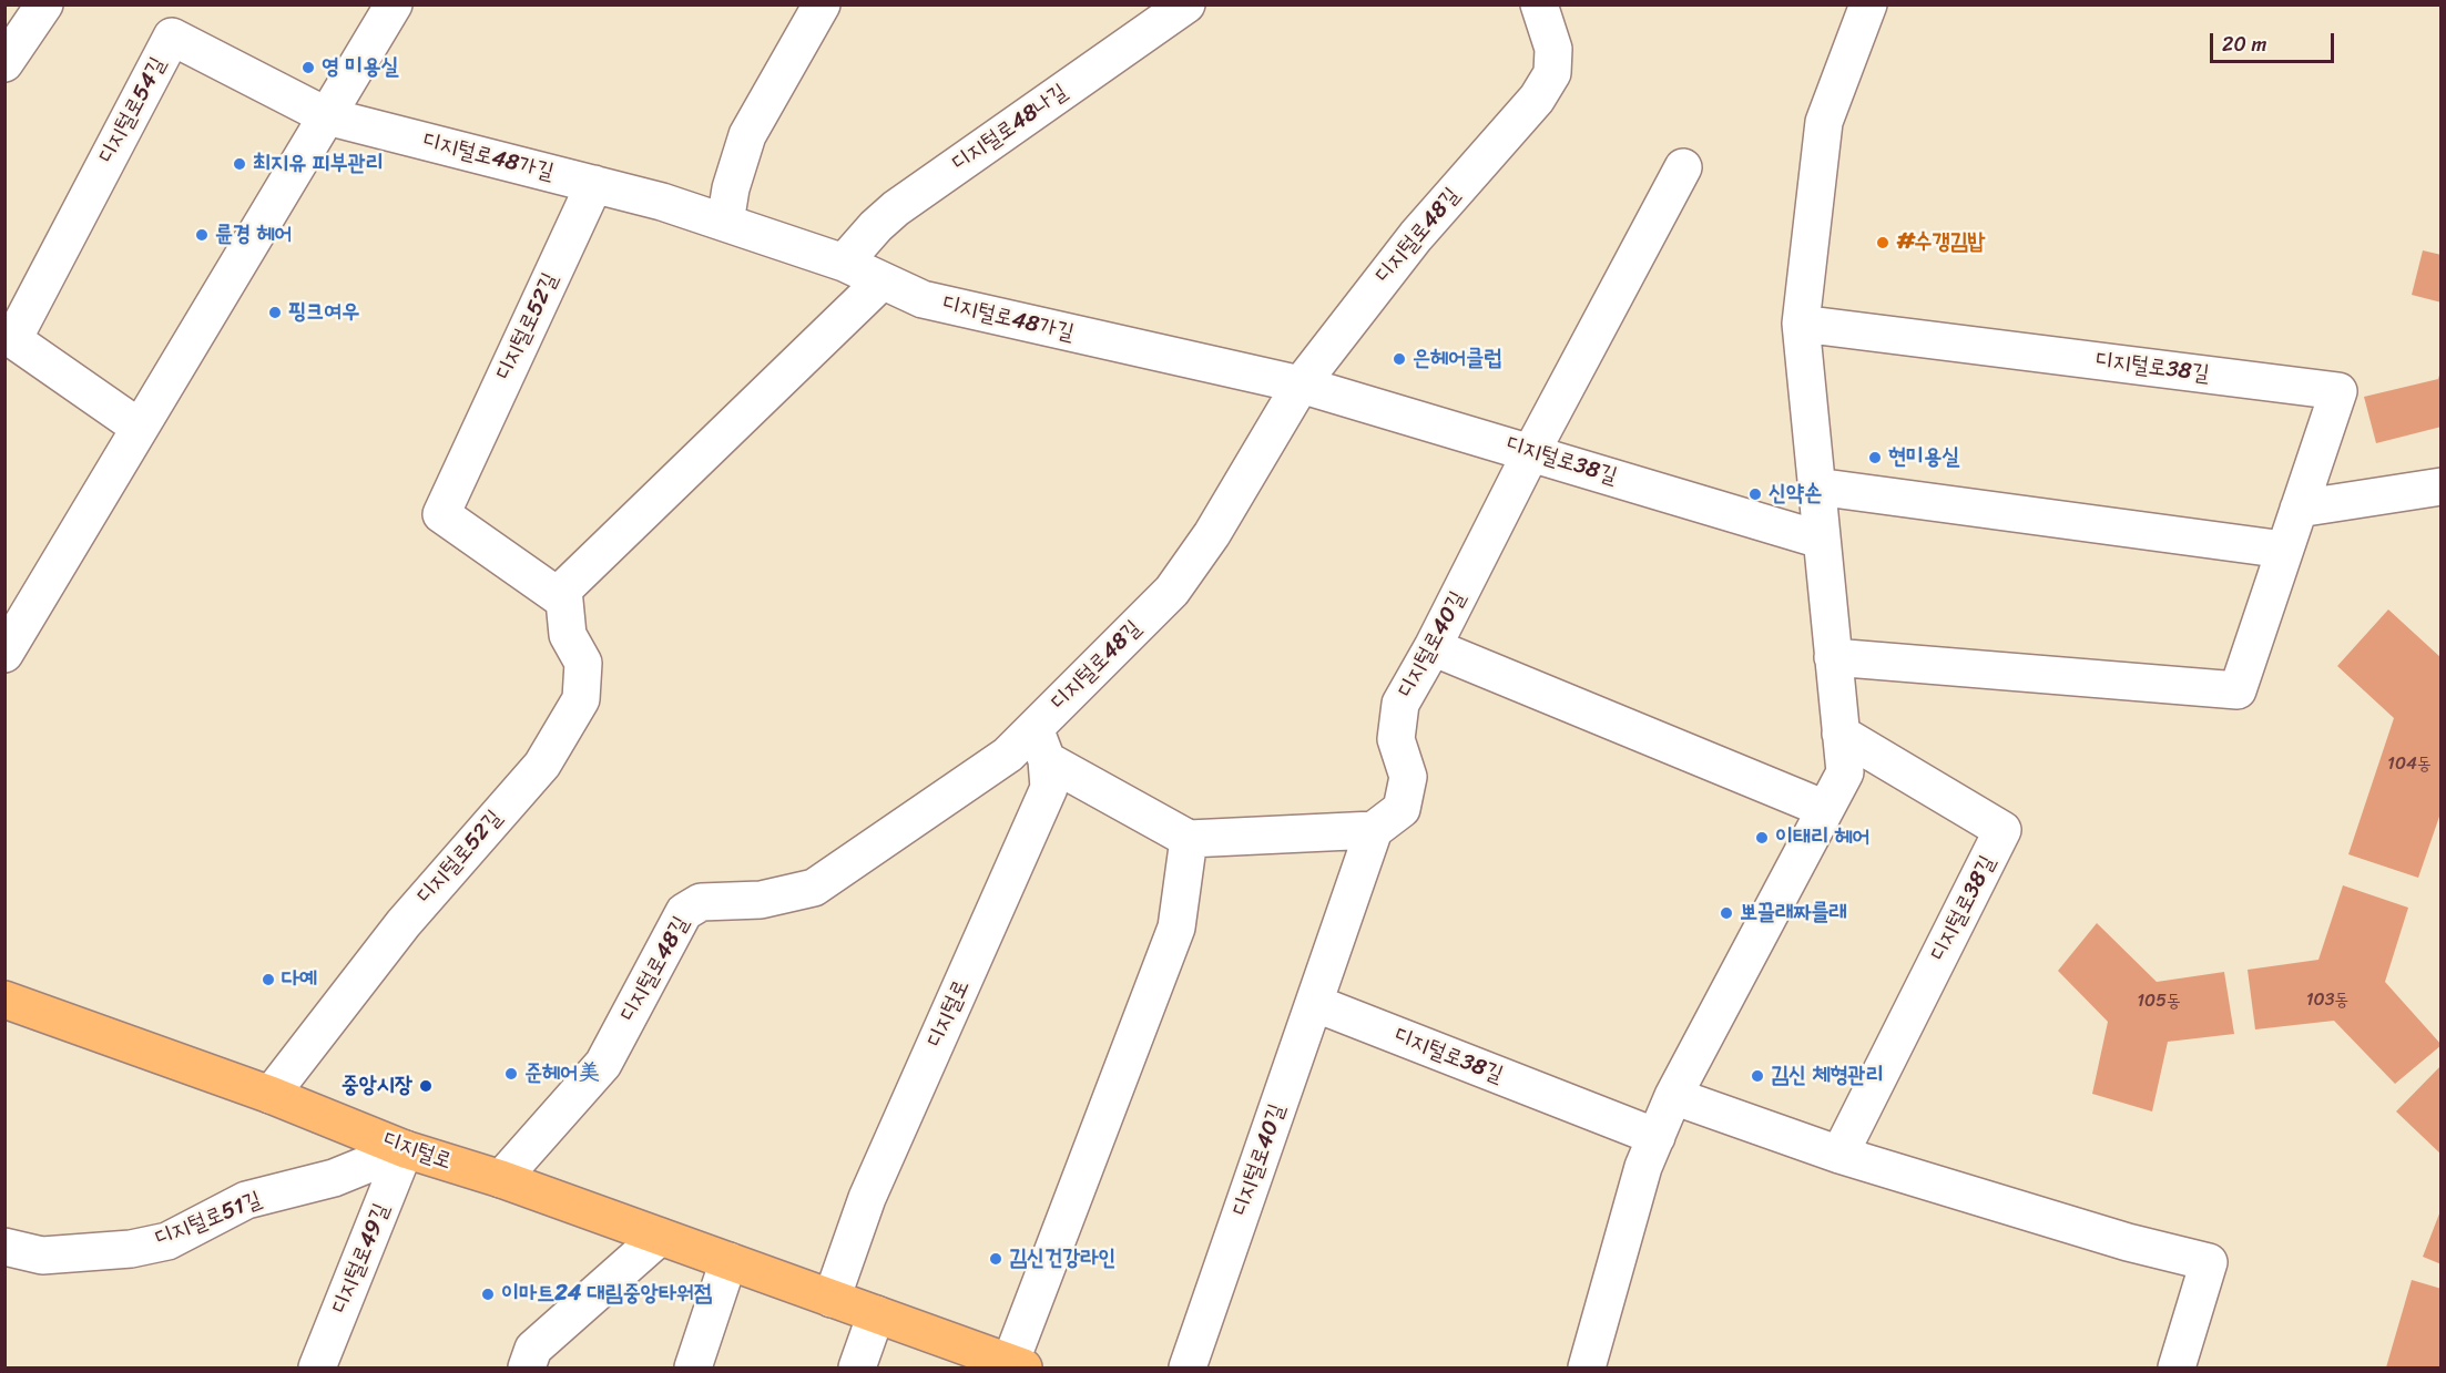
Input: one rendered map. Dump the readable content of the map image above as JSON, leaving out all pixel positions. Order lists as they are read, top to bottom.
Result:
{
  "streets": {
    "main road": ["디지털로"],
    "street": [
      "디지털로54길",
      "디지털로48나길",
      "디지털로48가길",
      "디지털로48길",
      "디지털로52길",
      "디지털로38길",
      "디지털로40길",
      "디지털로51길",
      "디지털로49길"
    ]
  },
  "crossings": [
    ["디지털로54길", "디지털로48가길"],
    ["디지털로48나길", "디지털로48가길"],
    ["디지털로48가길", "디지털로48길"],
    ["디지털로48가길", "디지털로52길"],
    ["디지털로48가길", "디지털로38길"],
    ["디지털로48길", "디지털로38길"],
    ["디지털로48길", "디지털로"],
    ["디지털로52길", "디지털로"],
    ["디지털로38길", "디지털로40길"],
    ["디지털로", "디지털로51길"],
    ["디지털로", "디지털로49길"],
    ["디지털로51길", "디지털로49길"]
  ],
  "places": [
    "영 미용실",
    "최지유 피부관리",
    "륜경 헤어",
    "#수갱김밥",
    "핑크여우",
    "은헤어클럽",
    "현미용실",
    "신약손",
    "이태리 헤어",
    "뽀끌래짜를래",
    "다예",
    "준헤어美",
    "김신 체형관리",
    "중앙시장",
    "김신건강라인",
    "이마트24 대림중앙타워점"
  ],
  "house_numbers": ["104동", "103동", "105동"],
  "scale_bar": "20 m"
}
